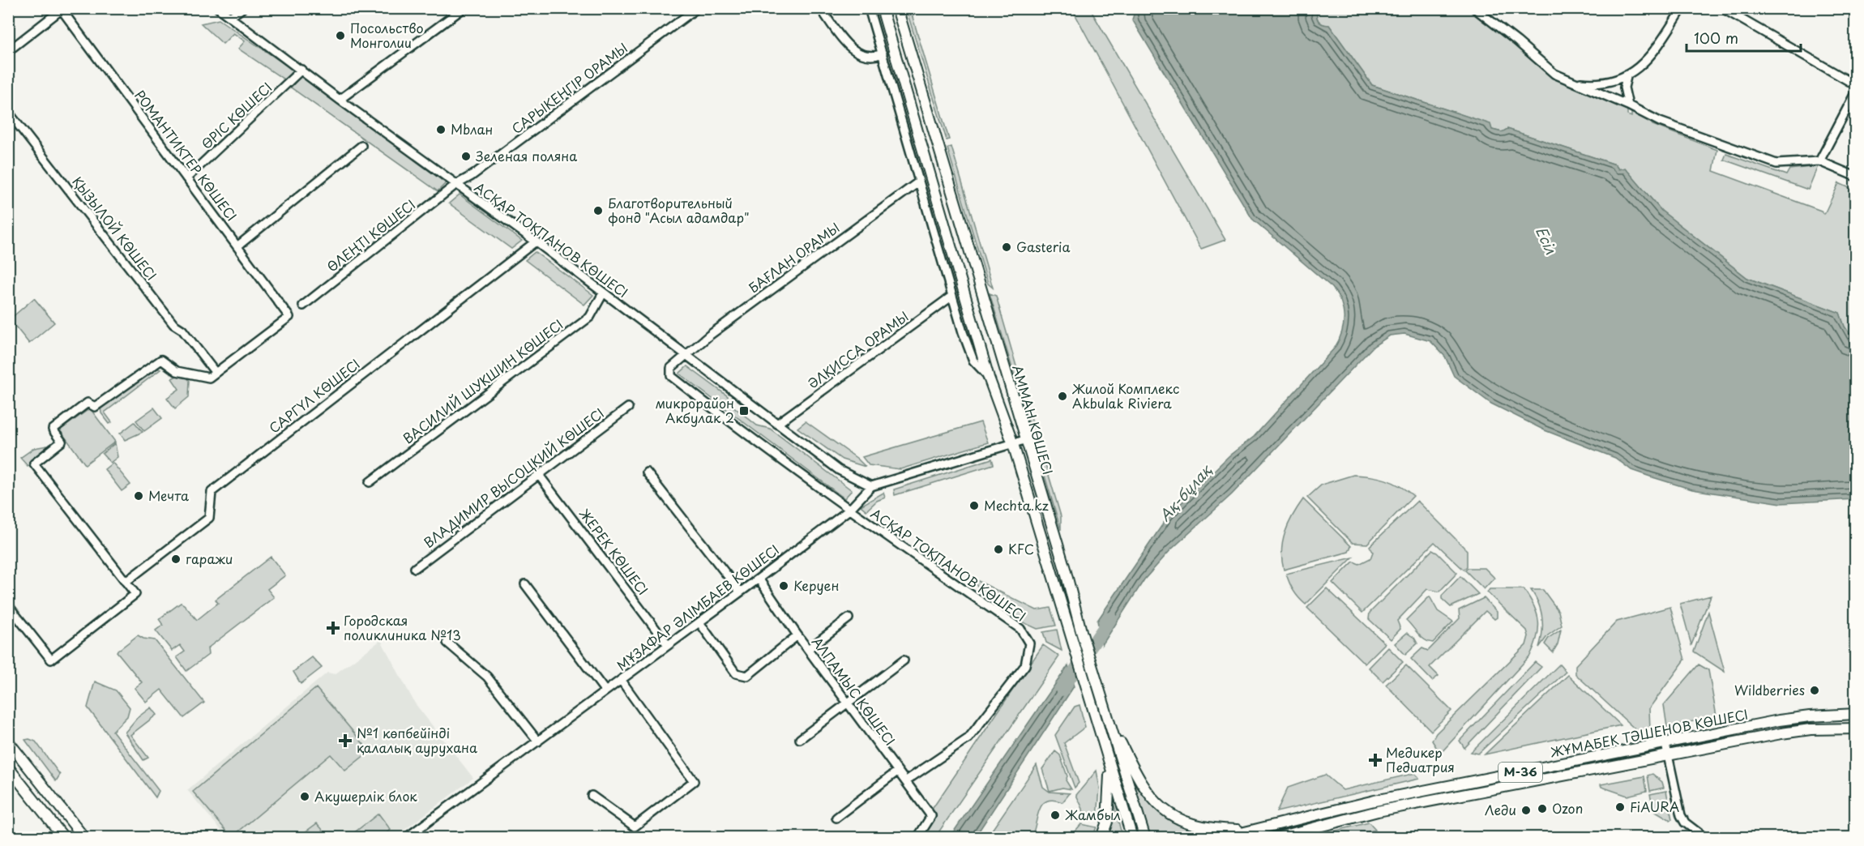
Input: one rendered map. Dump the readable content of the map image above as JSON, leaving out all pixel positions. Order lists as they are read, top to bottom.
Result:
{
  "streets": {
    "main road": ["АММАН КӨШЕСІ", "ЖҰМАБЕК ТӘШЕНОВ КӨШЕСІ", "M-36"],
    "street": [
      "САРЫКЕҢГІР ОРАМЫ",
      "ӨРІС КӨШЕСІ",
      "РОМАНТИКТЕР КӨШЕСІ",
      "ҚЫЗЫЛОЙ КӨШЕСІ",
      "ӨЛЕҢТІ КӨШЕСІ",
      "АСҚАР ТОҚПАНОВ КӨШЕСІ",
      "БАҒЛАН ОРАМЫ",
      "ӘЛҚИССА ОРАМЫ",
      "ВАСИЛИЙ ШУКШИН КӨШЕСІ",
      "САРГҮЛ КӨШЕСІ",
      "ВЛАДИМИР ВЫСОЦКИЙ КӨШЕСІ",
      "ЖЕРЕК КӨШЕСІ",
      "МҰЗАФАР ӘЛІМБАЕВ КӨШЕСІ",
      "АЛПАМЫС КӨШЕСІ"
    ]
  },
  "crossings": [
    ["САРЫКЕҢГІР ОРАМЫ", "ӨЛЕҢТІ КӨШЕСІ"],
    ["САРЫКЕҢГІР ОРАМЫ", "АСҚАР ТОҚПАНОВ КӨШЕСІ"],
    ["ӨРІС КӨШЕСІ", "РОМАНТИКТЕР КӨШЕСІ"],
    ["ӨРІС КӨШЕСІ", "АСҚАР ТОҚПАНОВ КӨШЕСІ"],
    ["РОМАНТИКТЕР КӨШЕСІ", "ҚЫЗЫЛОЙ КӨШЕСІ"],
    ["ӨЛЕҢТІ КӨШЕСІ", "АСҚАР ТОҚПАНОВ КӨШЕСІ"],
    ["АСҚАР ТОҚПАНОВ КӨШЕСІ", "БАҒЛАН ОРАМЫ"],
    ["АСҚАР ТОҚПАНОВ КӨШЕСІ", "ӘЛҚИССА ОРАМЫ"],
    ["АСҚАР ТОҚПАНОВ КӨШЕСІ", "ВАСИЛИЙ ШУКШИН КӨШЕСІ"],
    ["АСҚАР ТОҚПАНОВ КӨШЕСІ", "САРГҮЛ КӨШЕСІ"],
    ["АСҚАР ТОҚПАНОВ КӨШЕСІ", "МҰЗАФАР ӘЛІМБАЕВ КӨШЕСІ"],
    ["АСҚАР ТОҚПАНОВ КӨШЕСІ", "АЛПАМЫС КӨШЕСІ"],
    ["БАҒЛАН ОРАМЫ", "АММАН КӨШЕСІ"],
    ["БАҒЛАН ОРАМЫ", "МҰЗАФАР ӘЛІМБАЕВ КӨШЕСІ"],
    ["ӘЛҚИССА ОРАМЫ", "АММАН КӨШЕСІ"],
    ["ВЛАДИМИР ВЫСОЦКИЙ КӨШЕСІ", "ЖЕРЕК КӨШЕСІ"],
    ["ЖЕРЕК КӨШЕСІ", "МҰЗАФАР ӘЛІМБАЕВ КӨШЕСІ"],
    ["МҰЗАФАР ӘЛІМБАЕВ КӨШЕСІ", "АЛПАМЫС КӨШЕСІ"]
  ],
  "water": ["Есіл", "Ақ-бұлақ"],
  "places": {
    "other": [
      "Посольство Монголии",
      "Мbлан",
      "Зеленая поляна",
      "Благотворительный фонд \"Асыл адамдар\"",
      "Gasteria",
      "Жилой Комплекс Akbulak Riviera",
      "Мечта",
      "Mechta.kz",
      "KFC",
      "гаражи",
      "Керуен",
      "Wildberries",
      "Акушерлік блок",
      "FiAURA",
      "Ozon",
      "Леди",
      "Жамбыл"
    ],
    "transit": ["микрорайон Акбулак 2"],
    "health": ["Городская поликлиника №13", "№1 көпбейінді қалалық аурухана", "Медикер Педиатрия"]
  },
  "scale_bar": "100 m"
}
